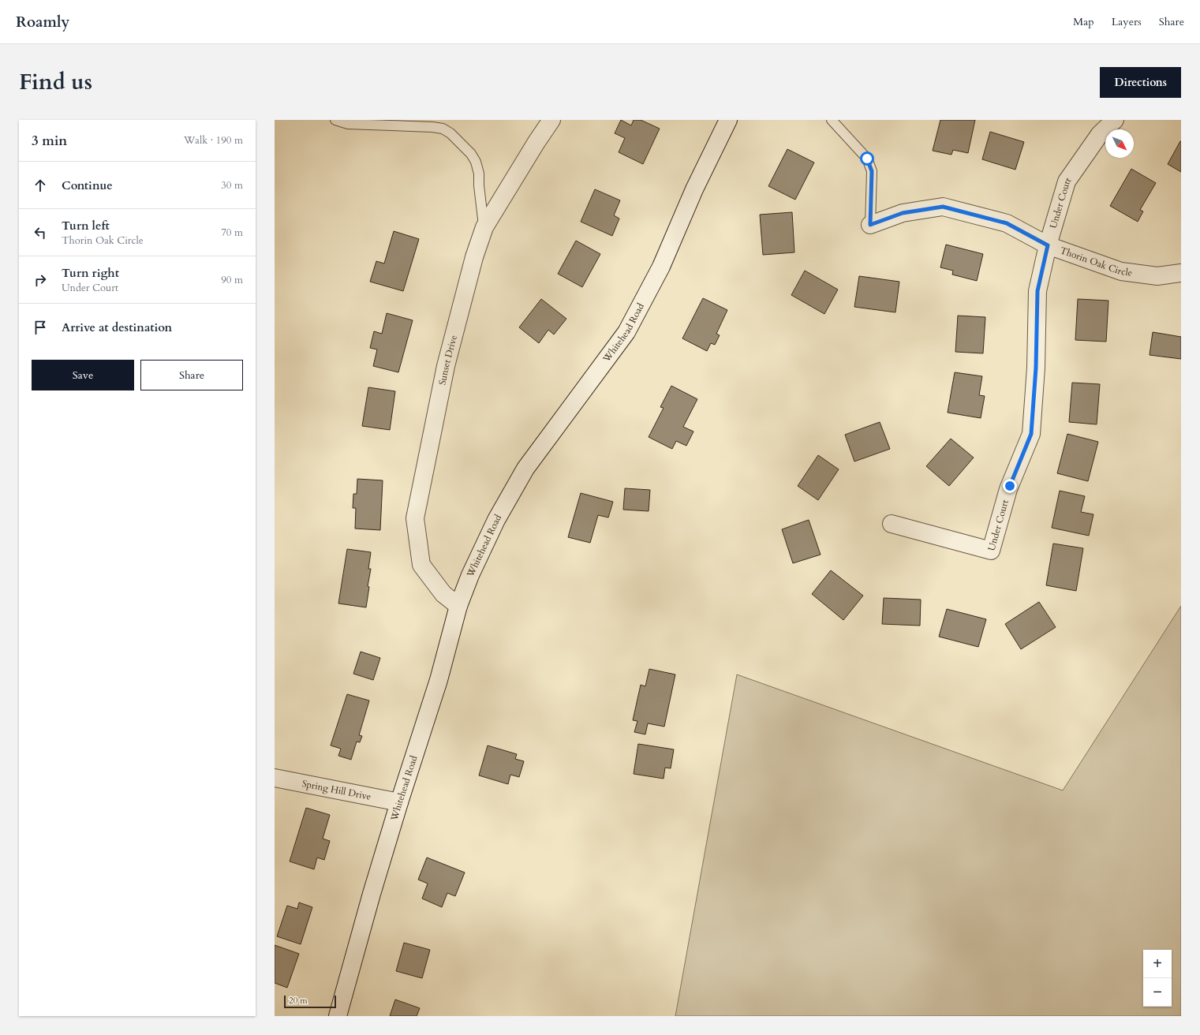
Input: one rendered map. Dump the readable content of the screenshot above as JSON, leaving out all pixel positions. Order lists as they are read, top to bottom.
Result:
{
  "streets": {
    "street": [
      "Under Court",
      "Thorin Oak Circle",
      "Whitehead Road",
      "Sunset Drive",
      "Spring Hill Drive"
    ]
  },
  "crossings": [
    ["Under Court", "Thorin Oak Circle"],
    ["Whitehead Road", "Sunset Drive"],
    ["Whitehead Road", "Spring Hill Drive"]
  ],
  "scale_bar": "20 m",
  "north": "bottom right",
  "page": {
    "header": "Roamly",
    "nav": ["Map", "Layers", "Share"],
    "title": "Find us",
    "buttons": [
      "Directions",
      ["Save", "Share"]
    ],
    "heading": ["3 min", "Walk · 190 m"],
    "list": [
      ["Continue", "30 m"],
      ["Turn left", "Thorin Oak Circle", "70 m"],
      ["Turn right", "Under Court", "90 m"],
      "Arrive at destination"
    ],
    "map_buttons": ["+", "−"],
    "scale": "20 m"
  }
}
